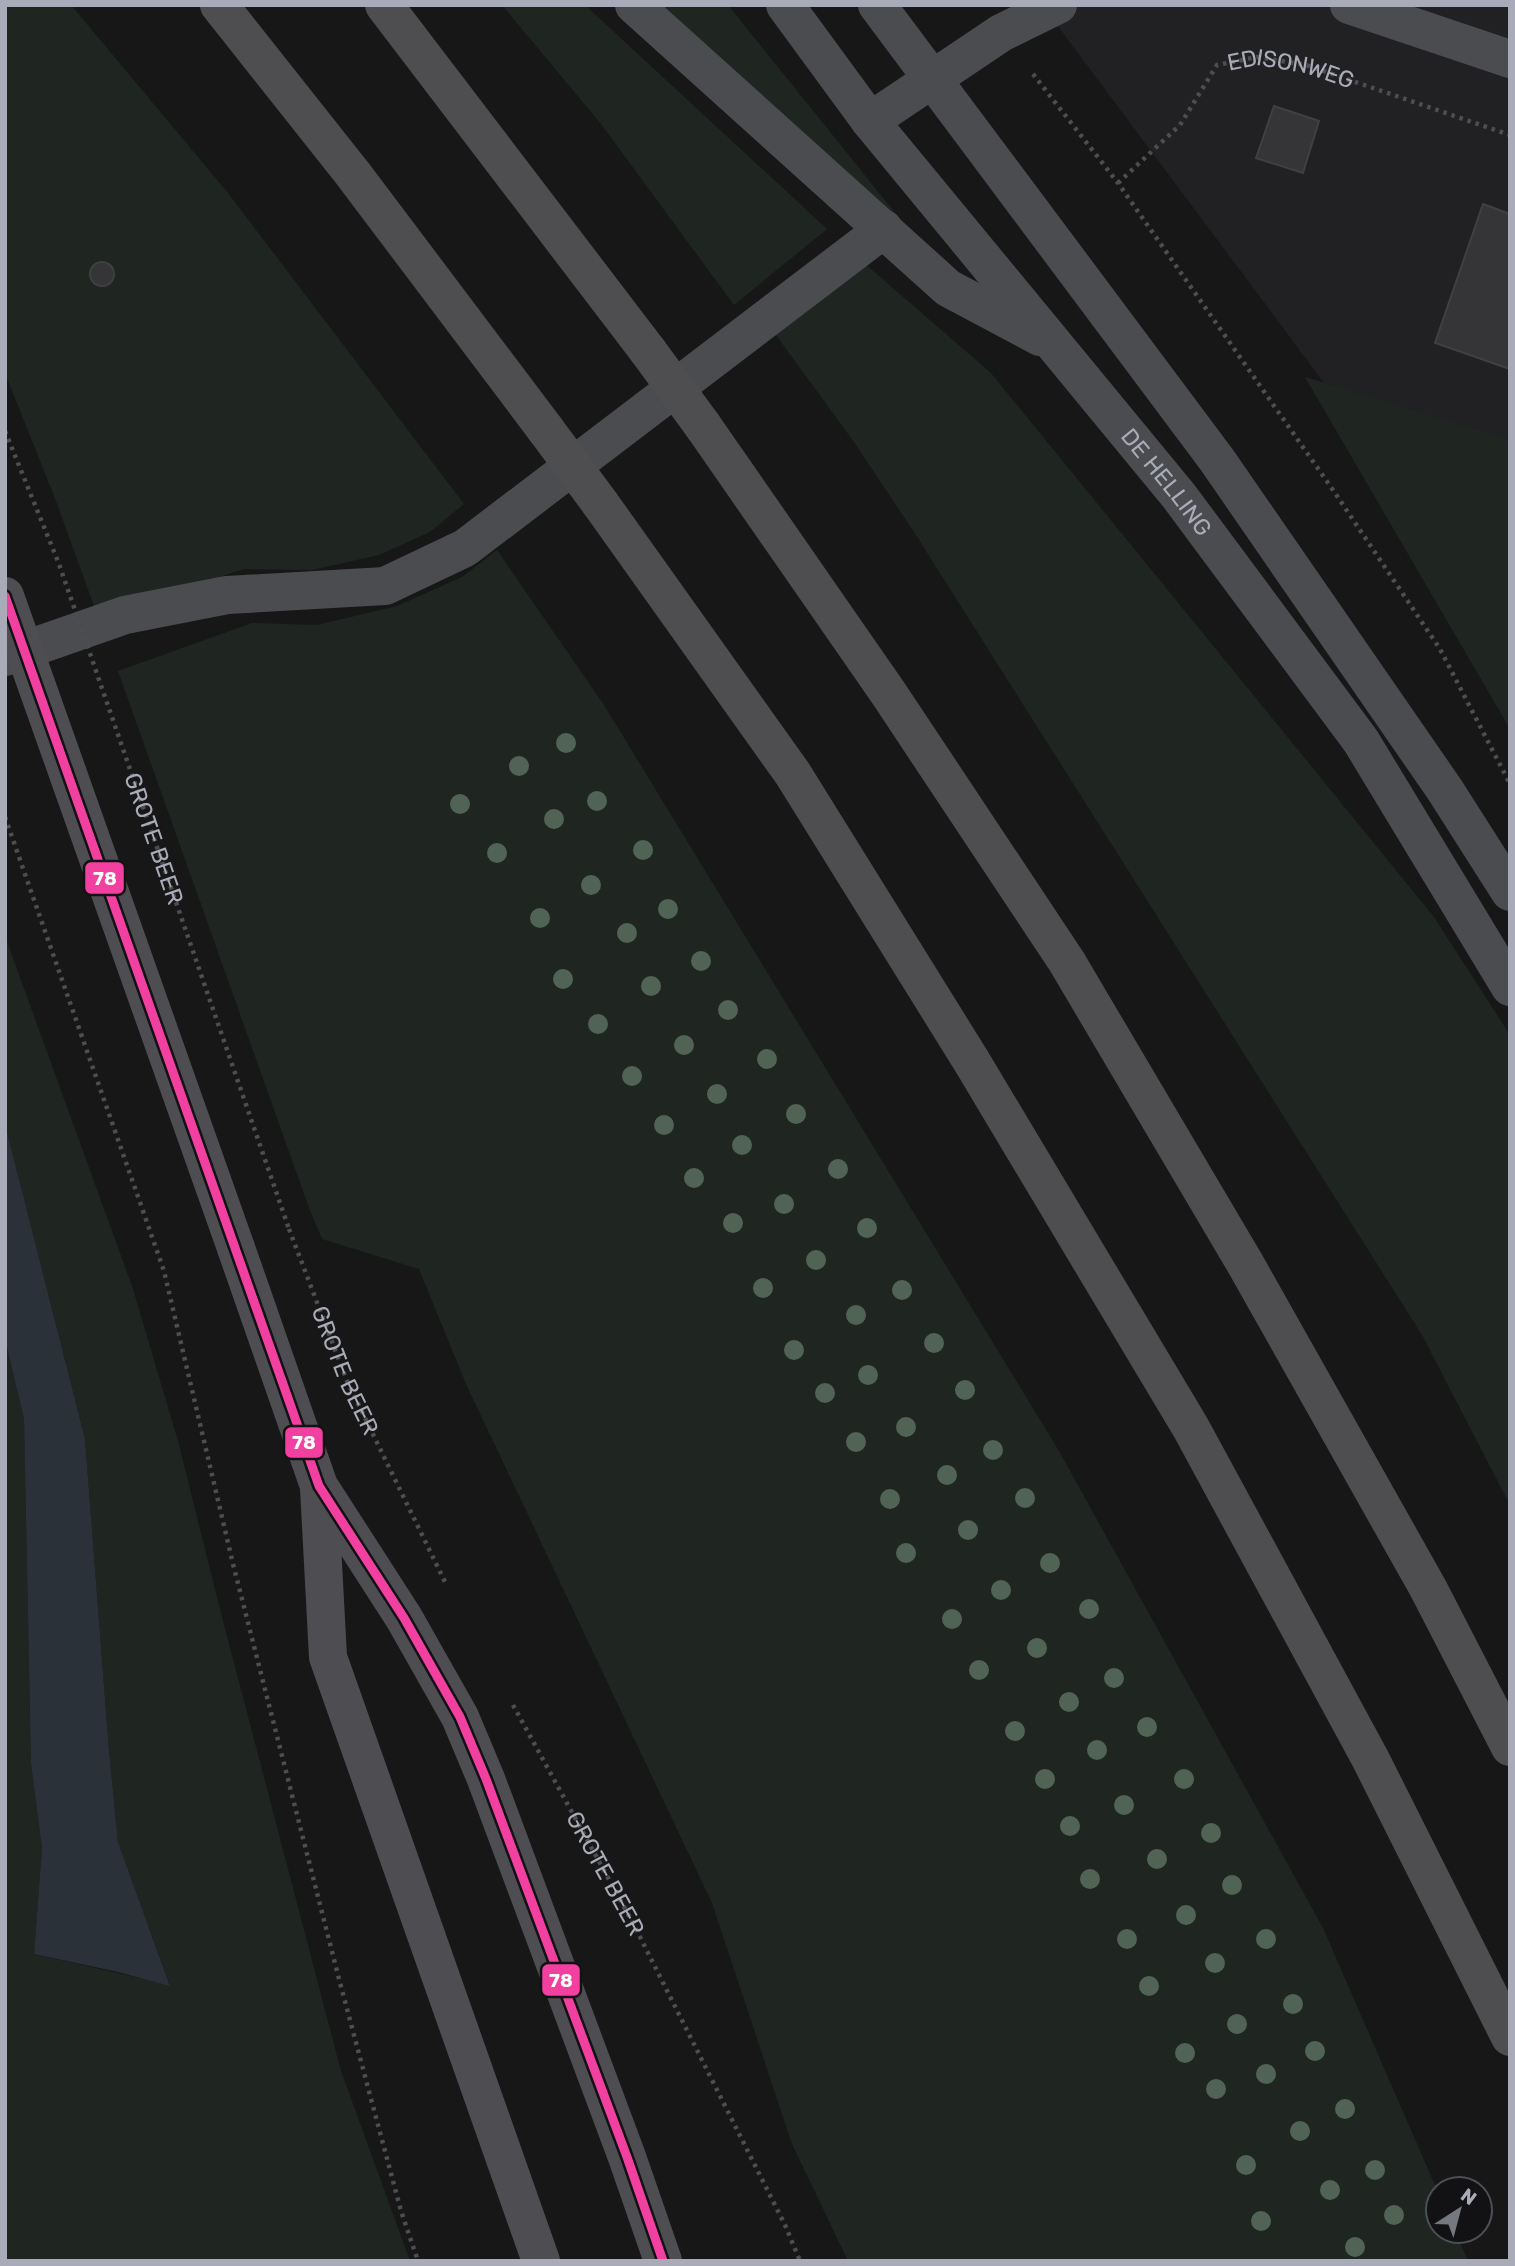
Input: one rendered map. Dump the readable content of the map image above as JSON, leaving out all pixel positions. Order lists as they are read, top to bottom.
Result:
{
  "streets": {
    "street": ["DE HELLING"],
    "path": ["EDISONWEG", "GROTE BEER"]
  },
  "lines": ["transit line 78"],
  "north": "top right"
}
